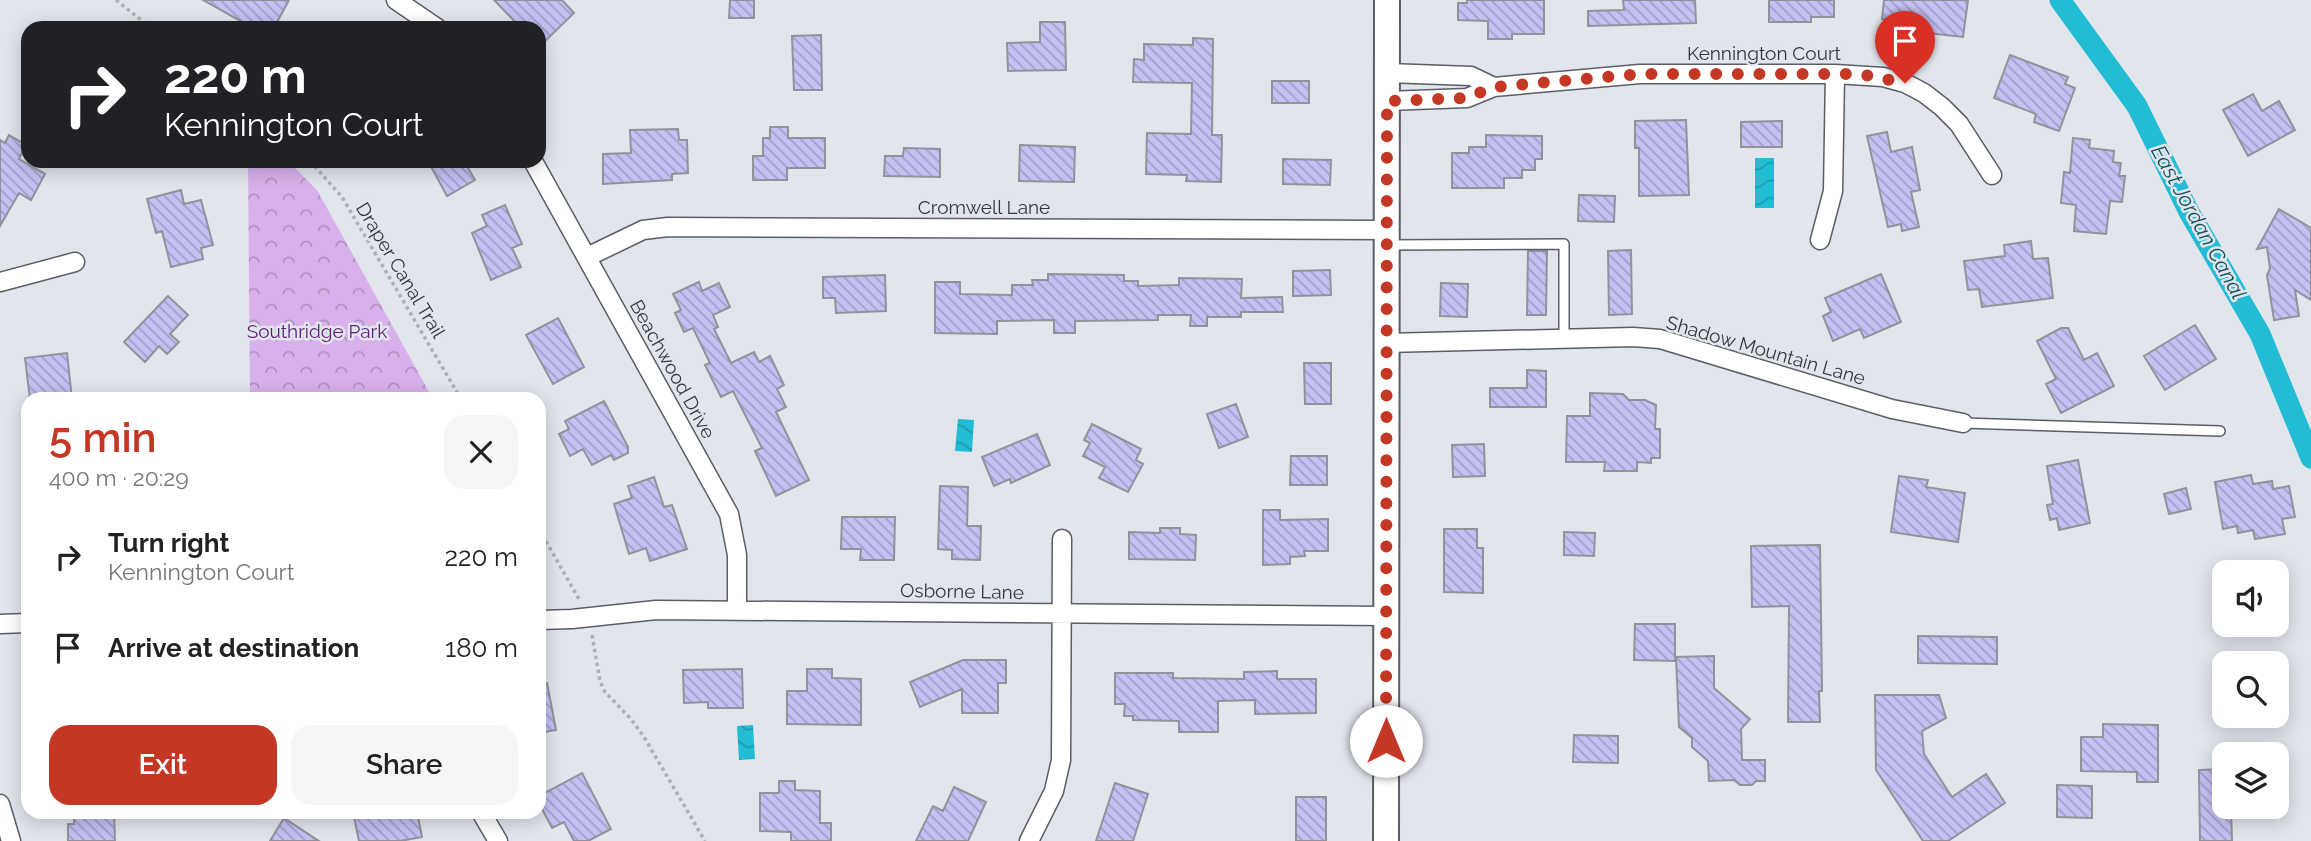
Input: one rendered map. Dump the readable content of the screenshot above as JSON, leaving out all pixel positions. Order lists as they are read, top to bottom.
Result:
{
  "streets": {
    "street": [
      "Kennington Court",
      "Cromwell Lane",
      "Shadow Mountain Lane",
      "Beachwood Drive",
      "Osborne Lane"
    ],
    "path": ["Draper Canal Trail"]
  },
  "crossings": [
    ["Cromwell Lane", "Beachwood Drive"],
    ["Beachwood Drive", "Osborne Lane"]
  ],
  "water": ["East Jordan Canal"],
  "parks": ["Southridge Park"],
  "page": {
    "turn": ["220 m", "Kennington Court"],
    "heading": ["5 min", "400 m · 20:29"],
    "list": [
      {
        "name": "Turn right",
        "note": "Kennington Court",
        "value": "220 m"
      },
      {
        "name": "Arrive at destination",
        "value": "180 m"
      }
    ],
    "buttons": ["Exit", "Share"]
  }
}
